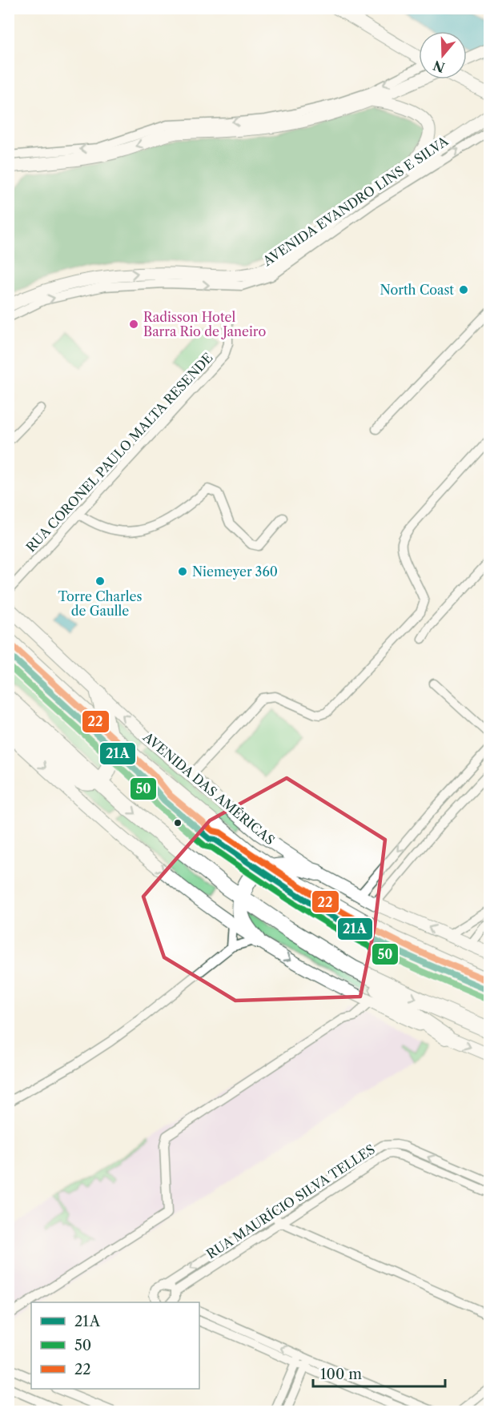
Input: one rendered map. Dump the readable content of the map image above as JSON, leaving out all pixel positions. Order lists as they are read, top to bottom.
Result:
{
  "streets": {
    "highway": ["AVENIDA DAS AMÉRICAS"],
    "street": ["AVENIDA EVANDRO LINS E SILVA", "RUA CORONEL PAULO MALTA RESENDE", "RUA MAURÍCIO SILVA TELLES"]
  },
  "one_way": ["AVENIDA EVANDRO LINS E SILVA"],
  "places": [
    "North Coast",
    "Radisson Hotel Barra Rio de Janeiro",
    "Niemeyer 360",
    "Torre Charles de Gaulle"
  ],
  "lines": ["transit line 22", "transit line 21A", "transit line 50"],
  "legend": ["21A", "50", "22"],
  "scale_bar": "100 m",
  "north": "bottom"
}
